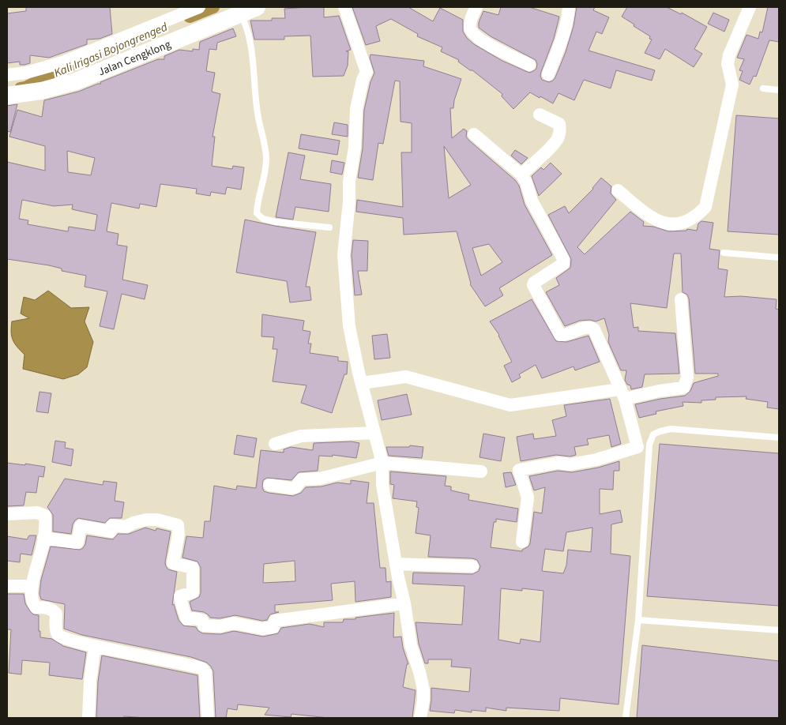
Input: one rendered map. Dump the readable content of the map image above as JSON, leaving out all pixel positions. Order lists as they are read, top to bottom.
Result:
{
  "streets": {
    "main road": ["Jalan Cengklong"]
  },
  "water": ["Kali Irigasi Bojongrenged"]
}
